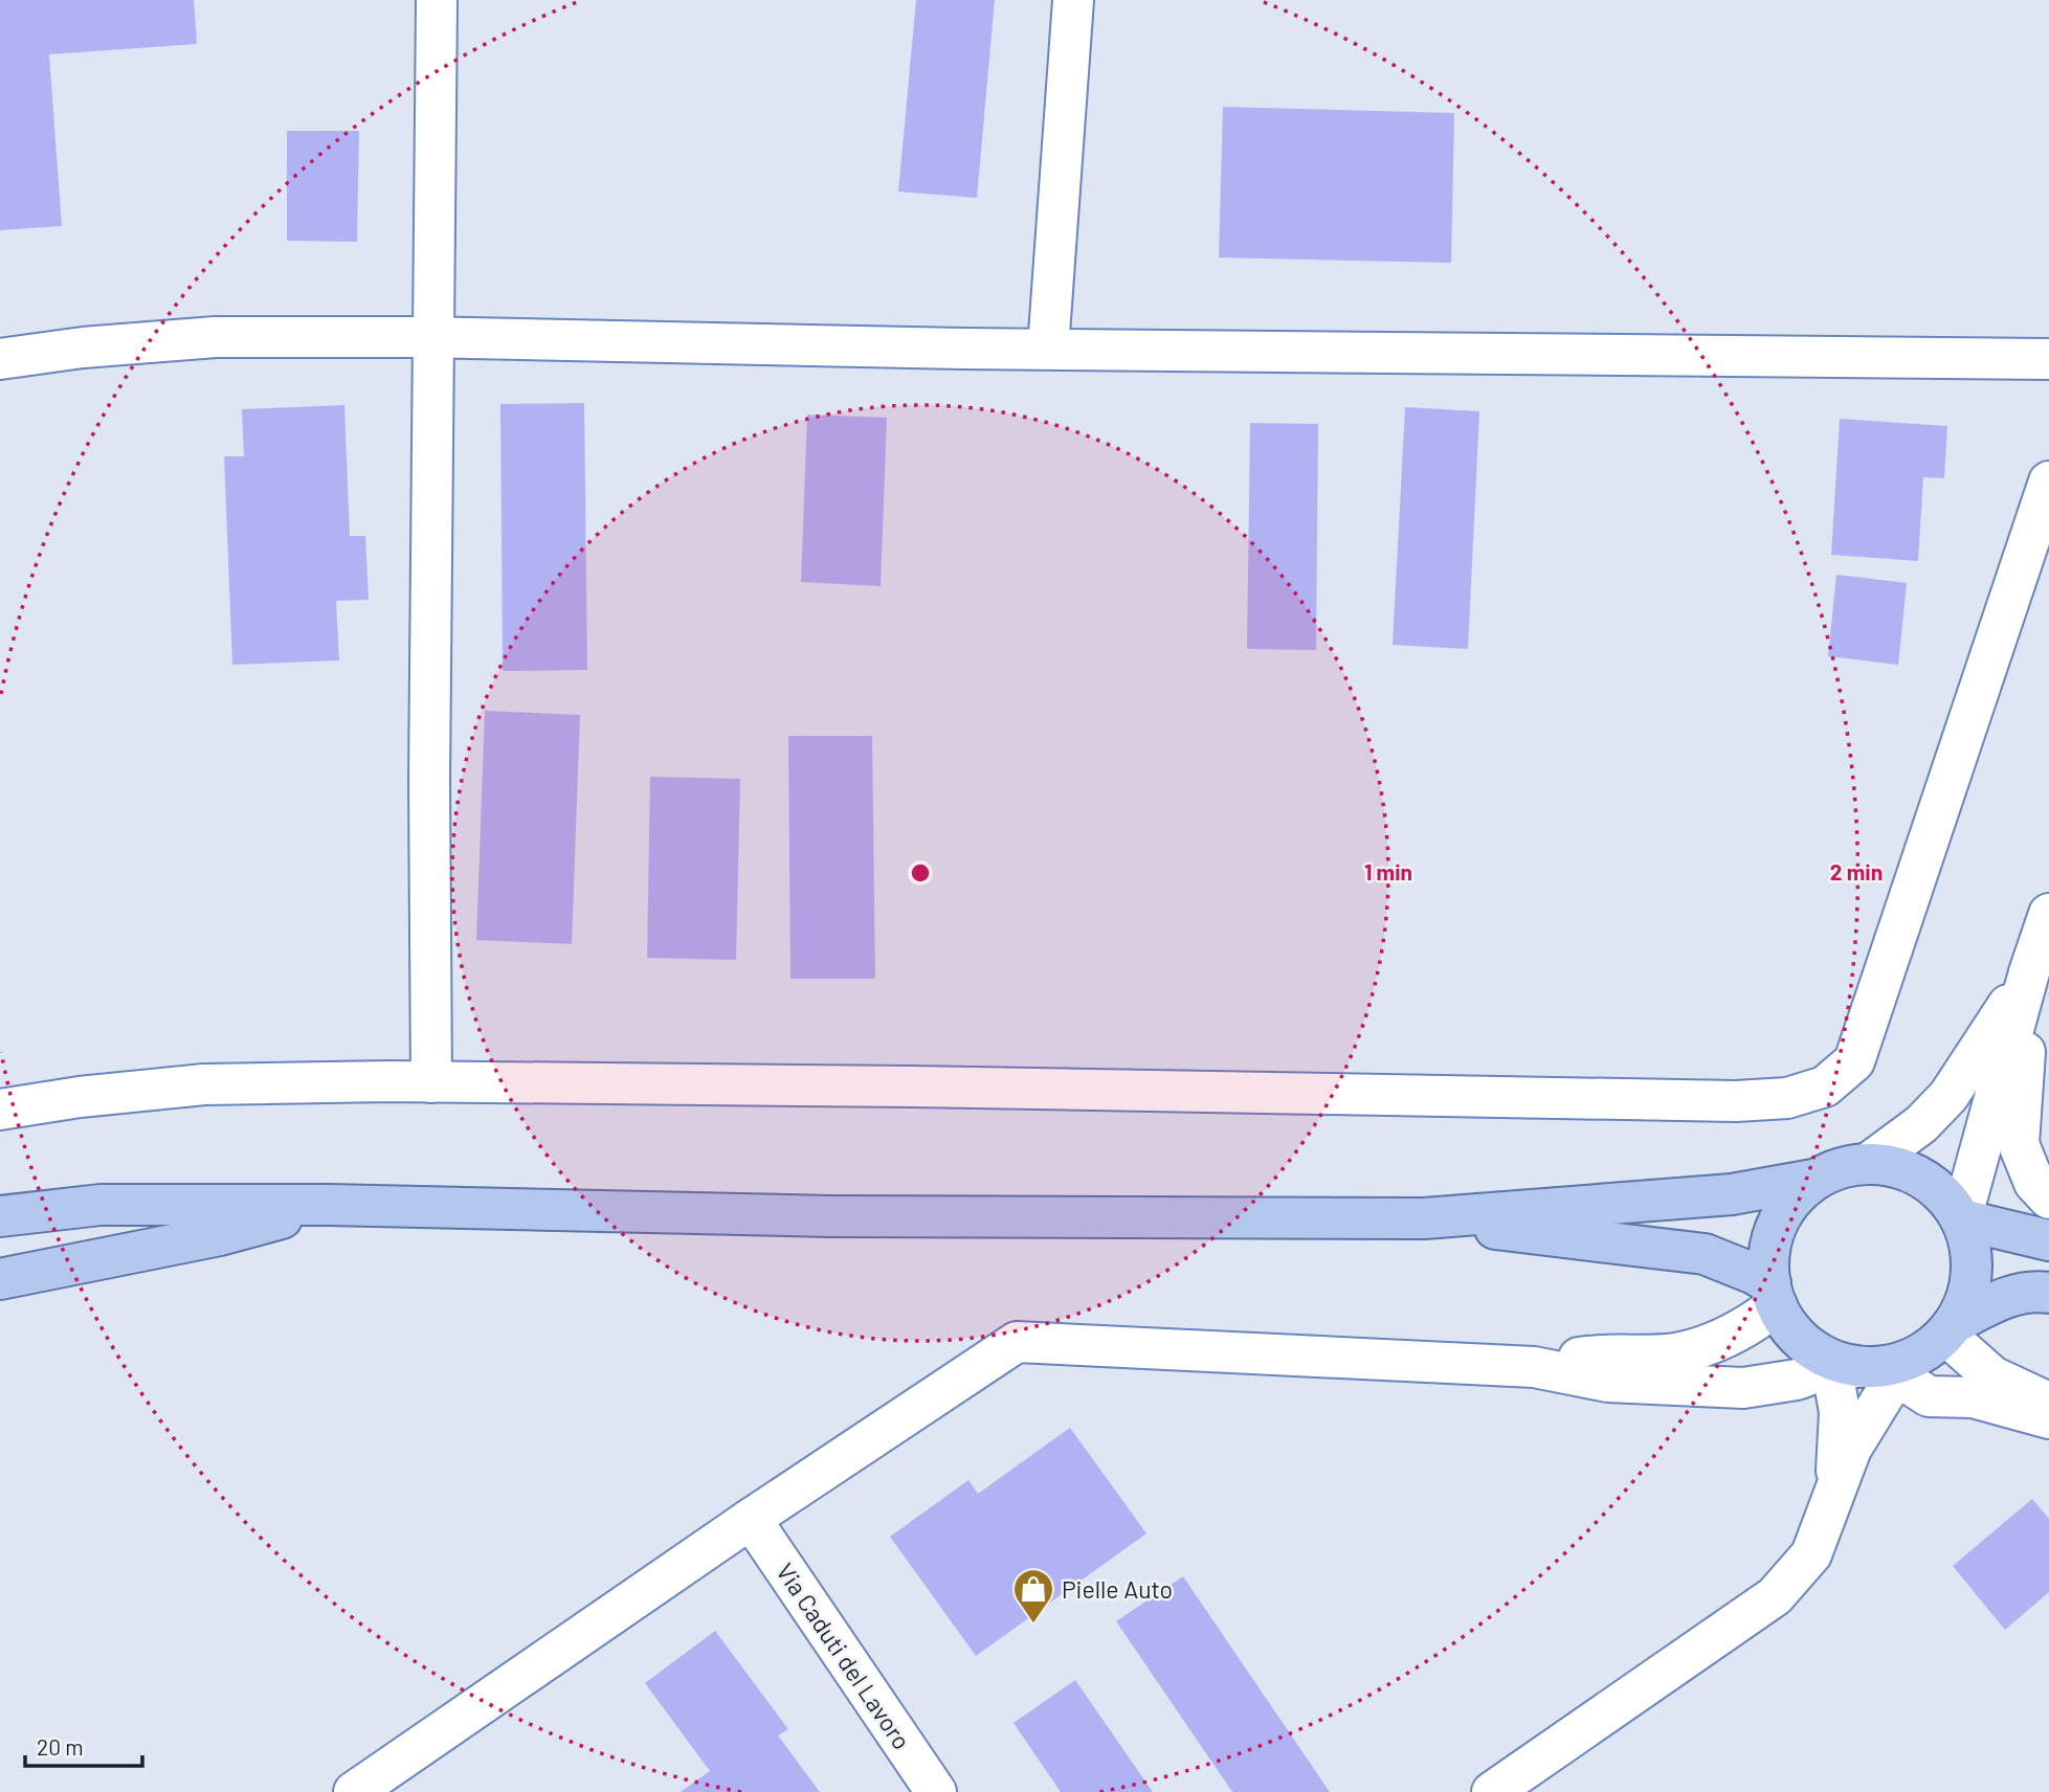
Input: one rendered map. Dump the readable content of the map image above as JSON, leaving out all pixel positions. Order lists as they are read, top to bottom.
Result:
{
  "streets": {
    "street": ["Via Caduti del Lavoro"]
  },
  "places": {
    "shop": ["Pielle Auto"]
  },
  "scale_bar": "20 m",
  "rings": ["1 min", "2 min"]
}
